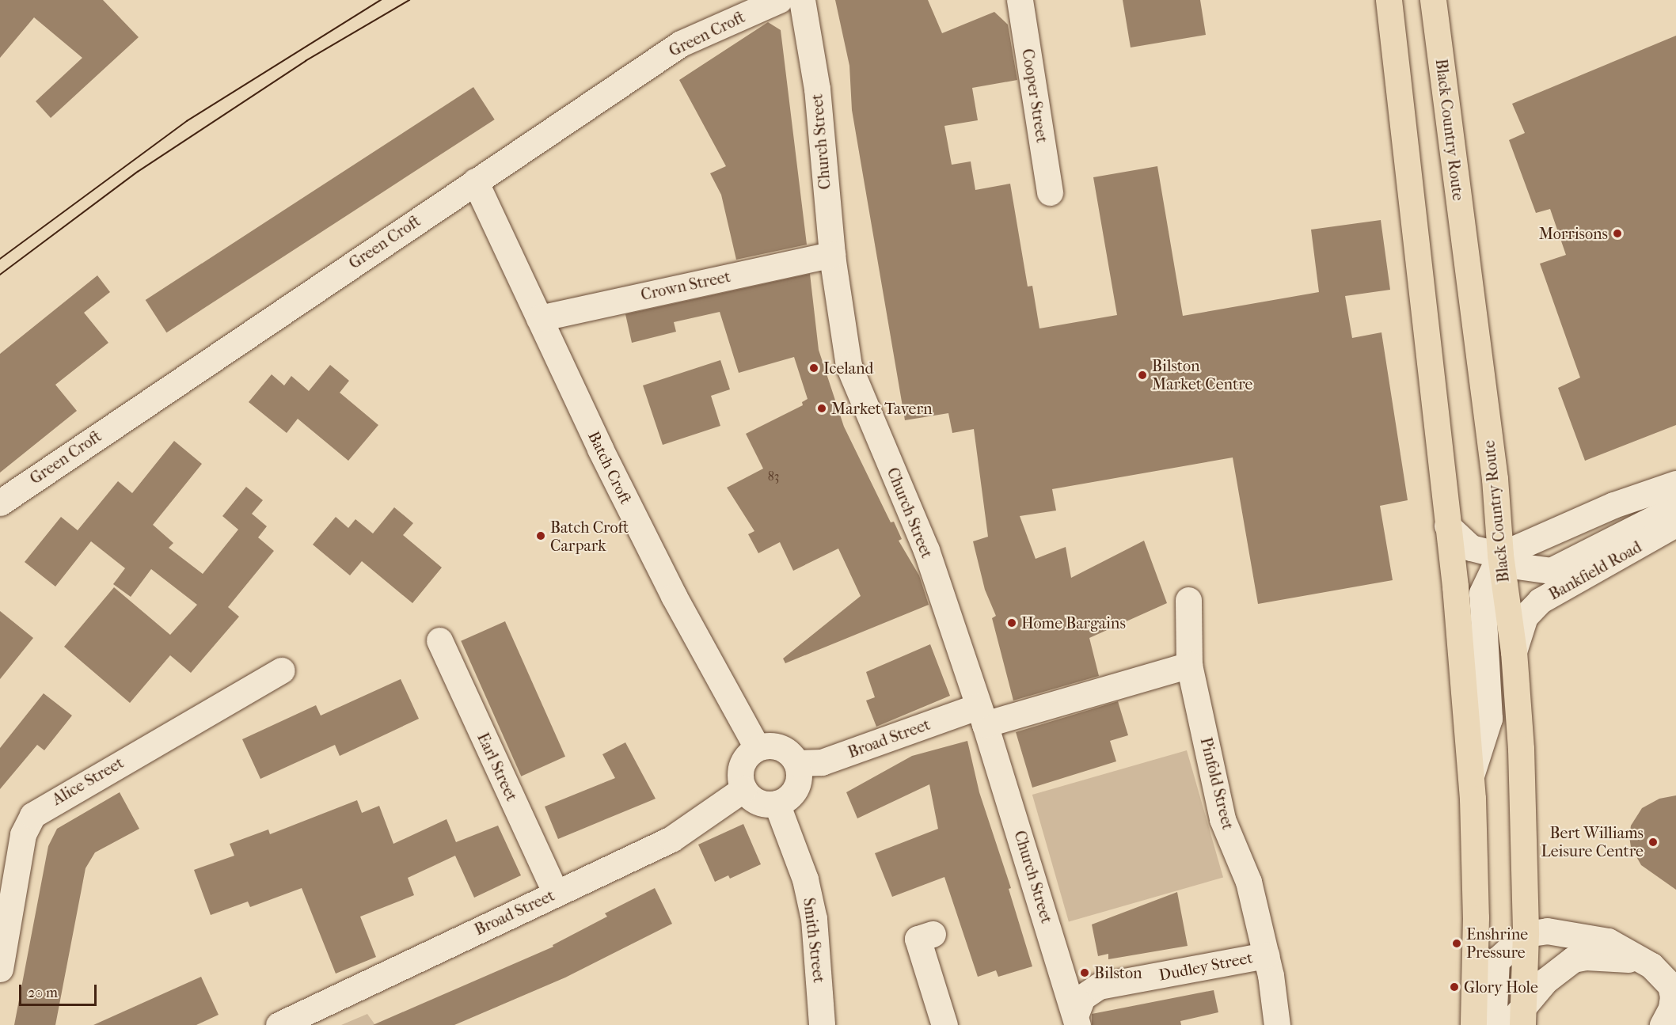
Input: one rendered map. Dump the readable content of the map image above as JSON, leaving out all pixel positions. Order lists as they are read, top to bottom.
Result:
{
  "streets": {
    "highway": ["Black Country Route"],
    "street": [
      "Green Croft",
      "Cooper Street",
      "Church Street",
      "Crown Street",
      "Batch Croft",
      "Bankfield Road",
      "Broad Street",
      "Earl Street",
      "Alice Street",
      "Pinfold Street",
      "Smith Street",
      "Dudley Street"
    ]
  },
  "crossings": [
    ["Green Croft", "Batch Croft"],
    ["Black Country Route", "Bankfield Road"],
    ["Church Street", "Crown Street"],
    ["Church Street", "Broad Street"],
    ["Church Street", "Dudley Street"],
    ["Crown Street", "Batch Croft"],
    ["Batch Croft", "Broad Street"],
    ["Batch Croft", "Smith Street"],
    ["Broad Street", "Earl Street"],
    ["Broad Street", "Smith Street"],
    ["Pinfold Street", "Dudley Street"]
  ],
  "places": [
    "Morrisons",
    "Iceland",
    "Bilston Market Centre",
    "Market Tavern",
    "Batch Croft Carpark",
    "Home Bargains",
    "Bert Williams Leisure Centre",
    "Enshrine Pressure",
    "Bilston",
    "Glory Hole"
  ],
  "house_numbers": ["83"],
  "scale_bar": "20 m"
}
